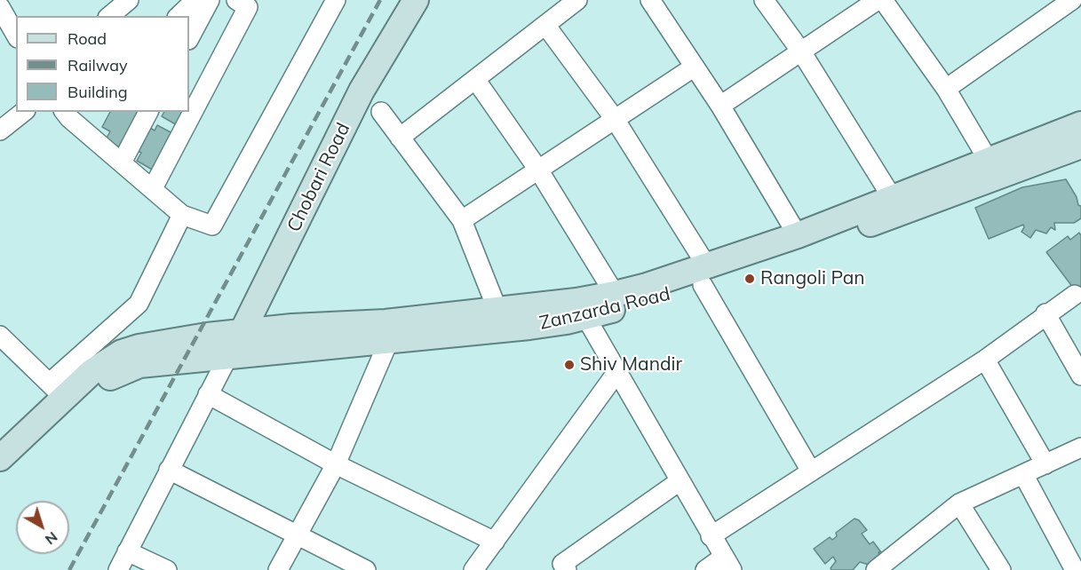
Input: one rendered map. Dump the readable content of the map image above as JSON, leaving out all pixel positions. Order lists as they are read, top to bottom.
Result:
{
  "streets": {
    "main road": ["Chobari Road", "Zanzarda Road"]
  },
  "crossings": [
    ["Chobari Road", "Zanzarda Road"]
  ],
  "places": ["Rangoli Pan", "Shiv Mandir"],
  "legend": ["Road", "Railway", "Building"],
  "north": "bottom right"
}
